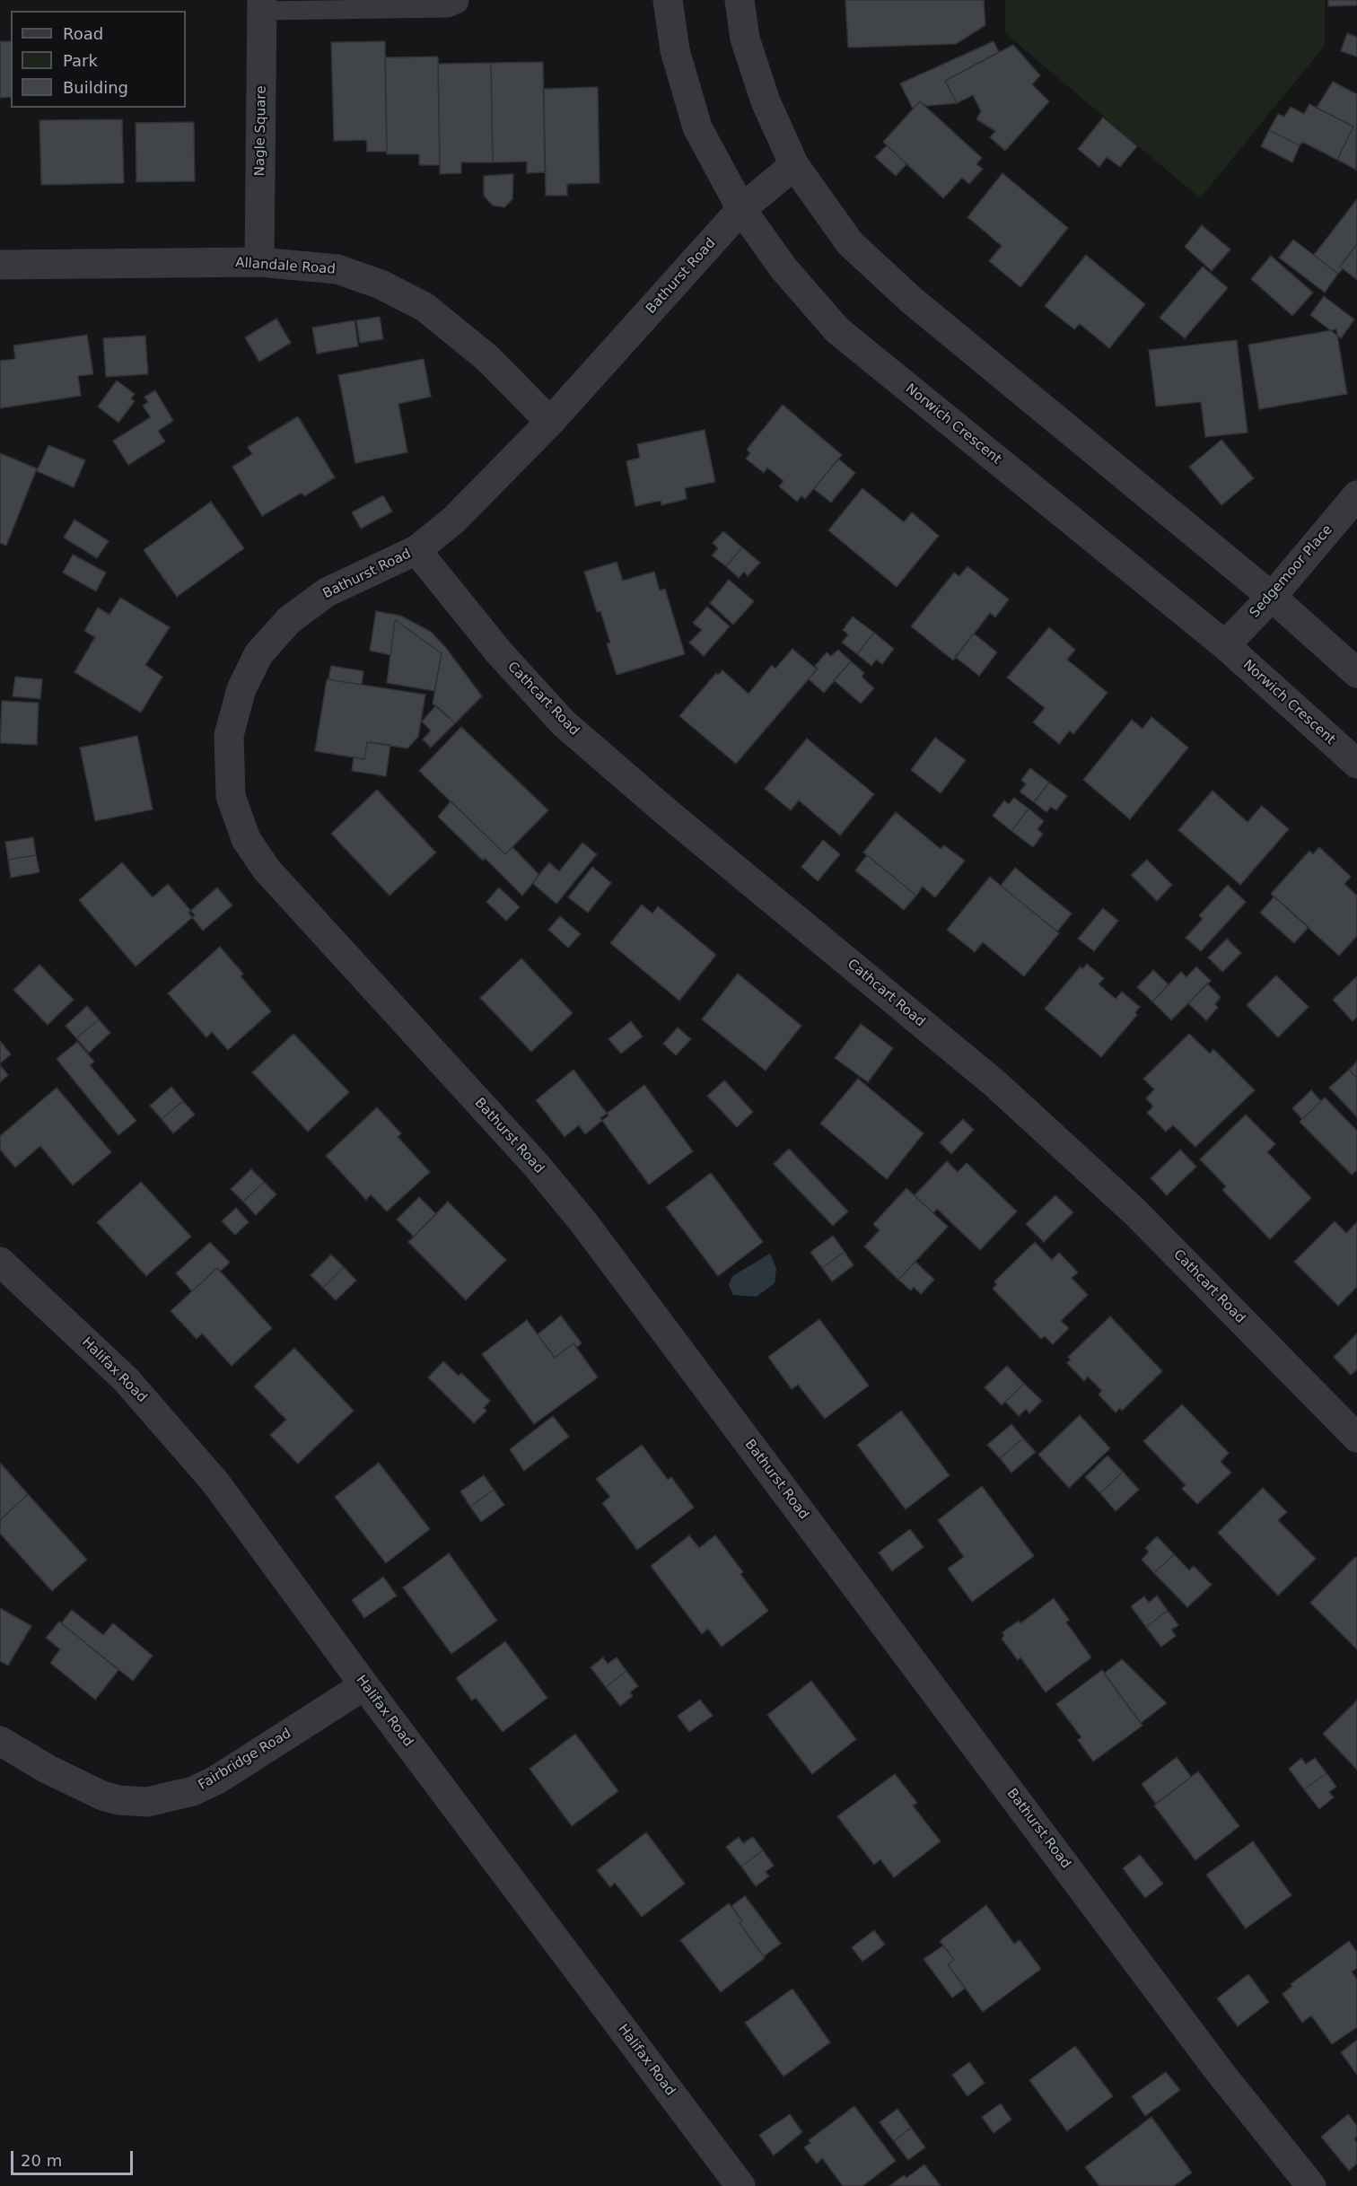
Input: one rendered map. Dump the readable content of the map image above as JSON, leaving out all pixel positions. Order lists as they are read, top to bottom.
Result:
{
  "streets": {
    "street": [
      "Nagle Square",
      "Allandale Road",
      "Bathurst Road",
      "Norwich Crescent",
      "Sedgemoor Place",
      "Cathcart Road",
      "Halifax Road",
      "Fairbridge Road"
    ]
  },
  "crossings": [
    ["Nagle Square", "Allandale Road"],
    ["Allandale Road", "Bathurst Road"],
    ["Bathurst Road", "Norwich Crescent"],
    ["Bathurst Road", "Cathcart Road"],
    ["Norwich Crescent", "Sedgemoor Place"],
    ["Halifax Road", "Fairbridge Road"]
  ],
  "legend": ["Road", "Park", "Building"],
  "scale_bar": "20 m"
}
